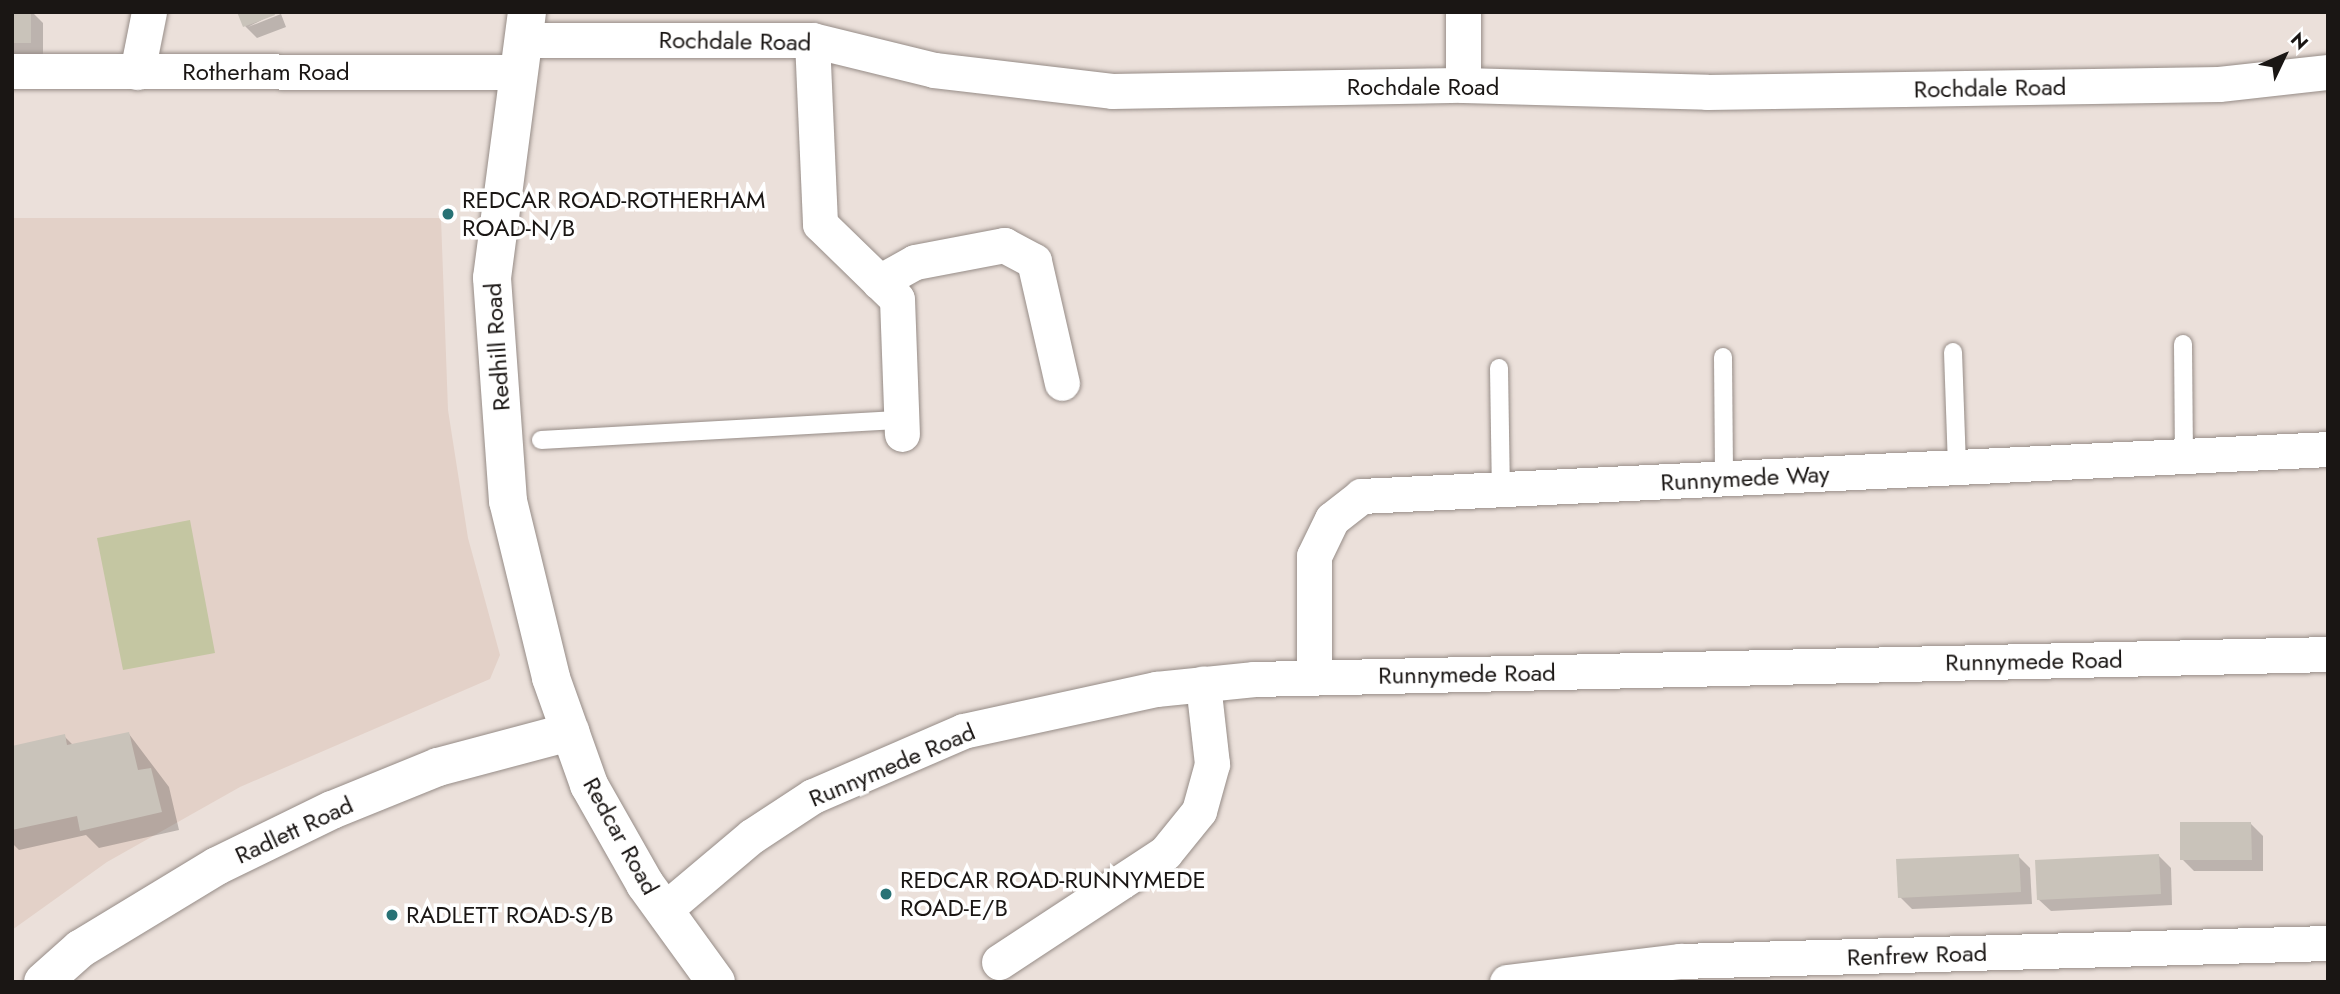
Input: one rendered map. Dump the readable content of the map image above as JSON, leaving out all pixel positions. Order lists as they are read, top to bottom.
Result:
{
  "streets": {
    "street": [
      "Rochdale Road",
      "Rotherham Road",
      "Redhill Road",
      "Runnymede Way",
      "Runnymede Road",
      "Radlett Road",
      "Redcar Road",
      "Renfrew Road"
    ]
  },
  "crossings": [
    ["Rochdale Road", "Rotherham Road"],
    ["Rochdale Road", "Redhill Road"],
    ["Rotherham Road", "Redhill Road"],
    ["Redhill Road", "Redcar Road"],
    ["Runnymede Way", "Runnymede Road"],
    ["Runnymede Road", "Redcar Road"],
    ["Radlett Road", "Redcar Road"]
  ],
  "places": ["REDCAR ROAD-ROTHERHAM ROAD-N/B", "REDCAR ROAD-RUNNYMEDE ROAD-E/B", "RADLETT ROAD-S/B"],
  "north": "top right"
}
